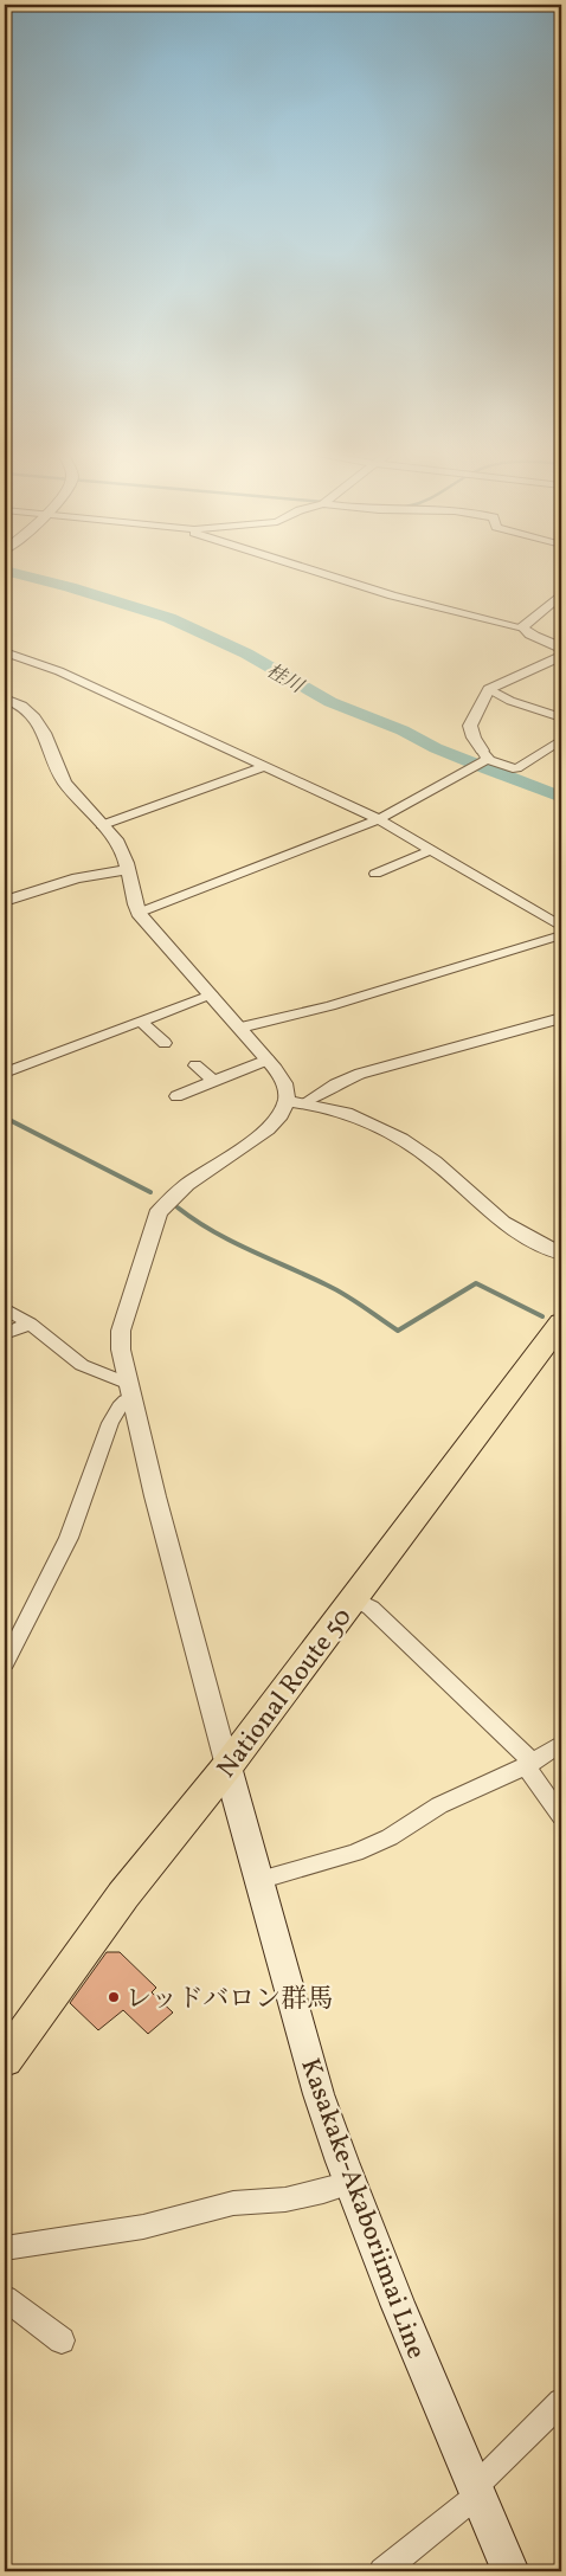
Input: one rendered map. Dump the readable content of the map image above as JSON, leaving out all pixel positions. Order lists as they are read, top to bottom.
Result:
{
  "streets": {
    "highway": ["National Route 50"],
    "main road": ["Kasakake-Akaboriimai Line"]
  },
  "crossings": [
    ["National Route 50", "Kasakake-Akaboriimai Line"]
  ],
  "water": ["桂川"],
  "places": ["レッドバロン群馬"]
}
